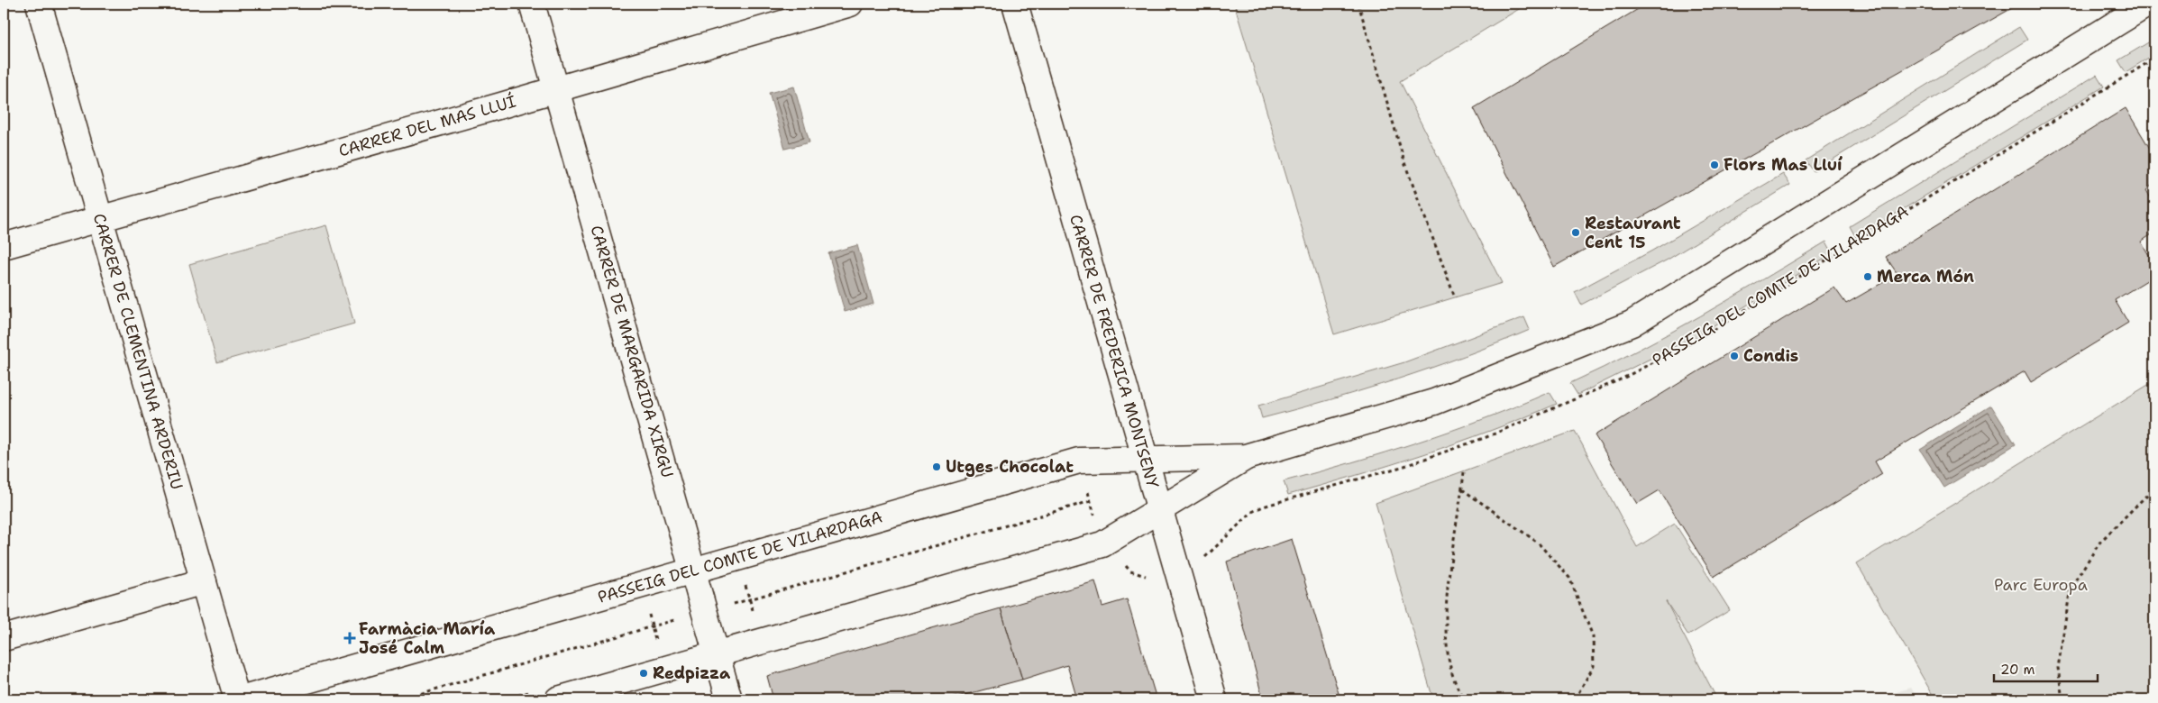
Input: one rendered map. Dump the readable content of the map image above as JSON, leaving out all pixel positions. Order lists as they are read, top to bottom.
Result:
{
  "streets": {
    "street": [
      "CARRER DEL MAS LLUÍ",
      "PASSEIG DEL COMTE DE VILARDAGA",
      "CARRER DE CLEMENTINA ARDERIU",
      "CARRER DE MARGARIDA XIRGU",
      "CARRER DE FREDERICA MONTSENY"
    ]
  },
  "crossings": [
    ["CARRER DEL MAS LLUÍ", "CARRER DE CLEMENTINA ARDERIU"],
    ["CARRER DEL MAS LLUÍ", "CARRER DE MARGARIDA XIRGU"],
    ["PASSEIG DEL COMTE DE VILARDAGA", "CARRER DE CLEMENTINA ARDERIU"],
    ["PASSEIG DEL COMTE DE VILARDAGA", "CARRER DE MARGARIDA XIRGU"],
    ["PASSEIG DEL COMTE DE VILARDAGA", "CARRER DE FREDERICA MONTSENY"]
  ],
  "parks": ["Parc Europa"],
  "places": {
    "other": [
      "Flors Mas Lluí",
      "Restaurant Cent 15",
      "Merca Món",
      "Condis",
      "Utges Chocolat",
      "Redpizza"
    ],
    "health": ["Farmàcia María José Calm"]
  },
  "scale_bar": "20 m"
}
